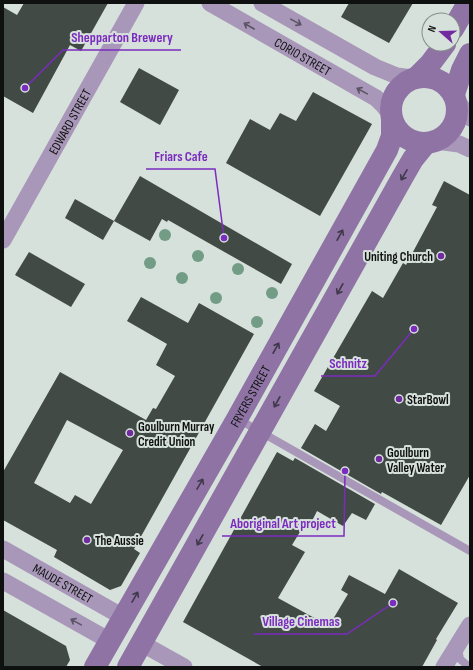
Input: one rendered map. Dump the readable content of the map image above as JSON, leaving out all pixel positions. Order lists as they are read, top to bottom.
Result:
{
  "streets": {
    "street": [
      "CORIO STREET",
      "EDWARD STREET",
      "FRYERS STREET",
      "MAUDE STREET"
    ]
  },
  "crossings": [
    ["CORIO STREET", "FRYERS STREET"],
    ["FRYERS STREET", "MAUDE STREET"]
  ],
  "places": [
    "Shepparton Brewery",
    "Friars Cafe",
    "Uniting Church",
    "Schnitz",
    "StarBowl",
    "Goulburn Murray Credit Union",
    "Goulburn Valley Water",
    "Aboriginal Art project",
    "The Aussie",
    "Village Cinemas"
  ],
  "north": "left"
}
